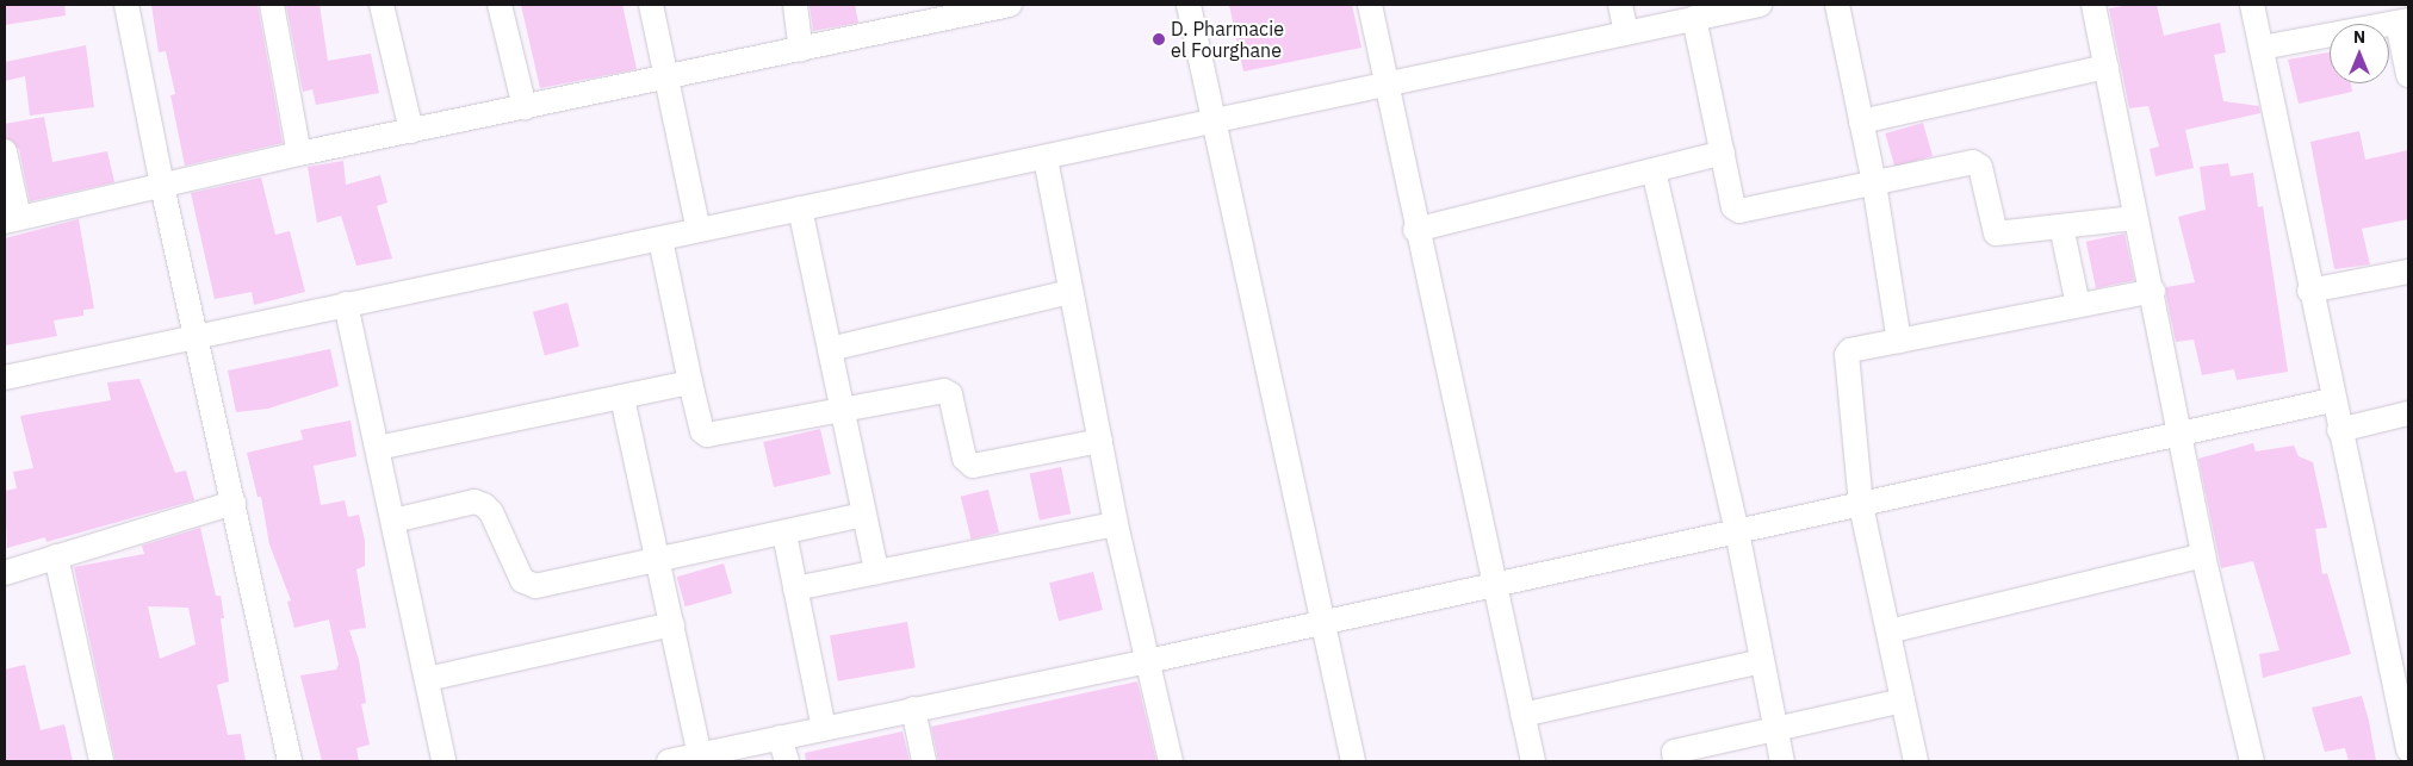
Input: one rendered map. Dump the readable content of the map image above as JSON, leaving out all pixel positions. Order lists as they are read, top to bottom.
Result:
{
  "places": ["D. Pharmacie el Fourghane"],
  "north": "top"
}
